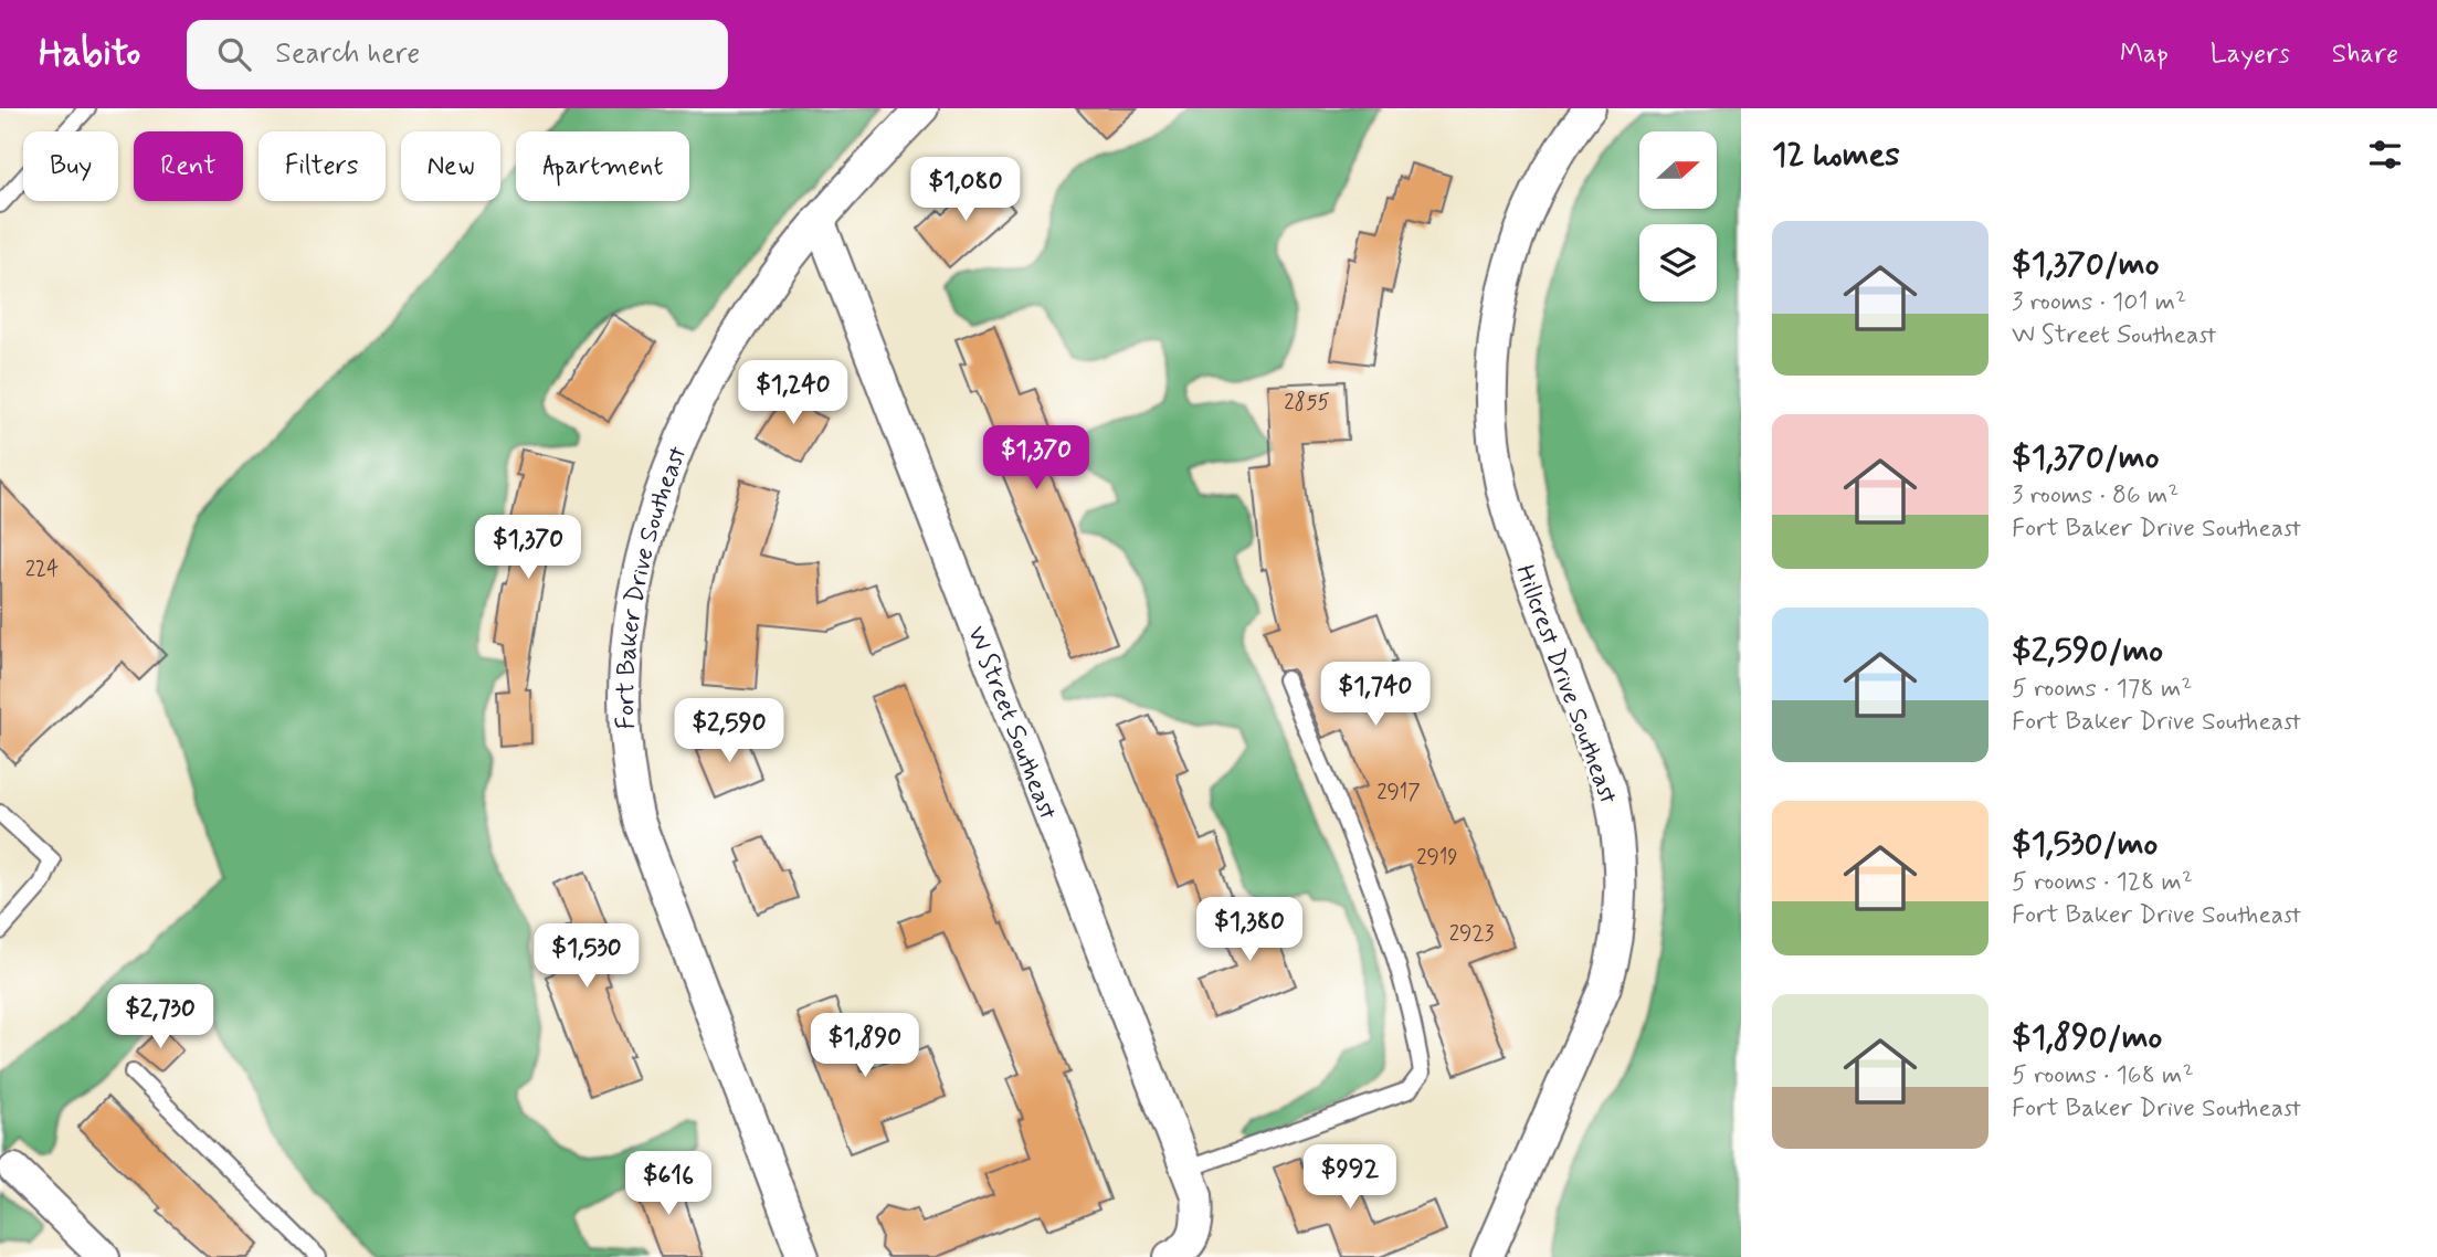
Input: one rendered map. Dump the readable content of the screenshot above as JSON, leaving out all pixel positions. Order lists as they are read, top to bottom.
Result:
{
  "streets": {
    "street": ["Fort Baker Drive Southeast", "Hillcrest Drive Southeast", "W Street Southeast"]
  },
  "crossings": [
    ["Fort Baker Drive Southeast", "W Street Southeast"]
  ],
  "house_numbers": [
    "2855",
    "224",
    "2917",
    "2919",
    "2923"
  ],
  "north": "right",
  "page": {
    "header": "Habito",
    "search": "Search here",
    "nav": ["Map", "Layers", "Share"],
    "heading": "12 homes",
    "chip": [
      "Buy",
      "Rent",
      "Filters",
      "New",
      "Apartment"
    ],
    "price": [
      "$1,080",
      "$1,240",
      "$1,370",
      "$1,370",
      "$1,740",
      "$2,590",
      "$1,380",
      "$1,530",
      "$2,730",
      "$1,890",
      "$992",
      "$616"
    ],
    "list": [
      {
        "name": "$1,370/mo",
        "note": "3 rooms · 101 m² · W Street Southeast"
      },
      {
        "name": "$1,370/mo",
        "note": "3 rooms · 86 m² · Fort Baker Drive Southeast"
      },
      {
        "name": "$2,590/mo",
        "note": "5 rooms · 178 m² · Fort Baker Drive Southeast"
      },
      {
        "name": "$1,530/mo",
        "note": "5 rooms · 128 m² · Fort Baker Drive Southeast"
      },
      {
        "name": "$1,890/mo",
        "note": "5 rooms · 168 m² · Fort Baker Drive Southeast"
      }
    ]
  }
}
